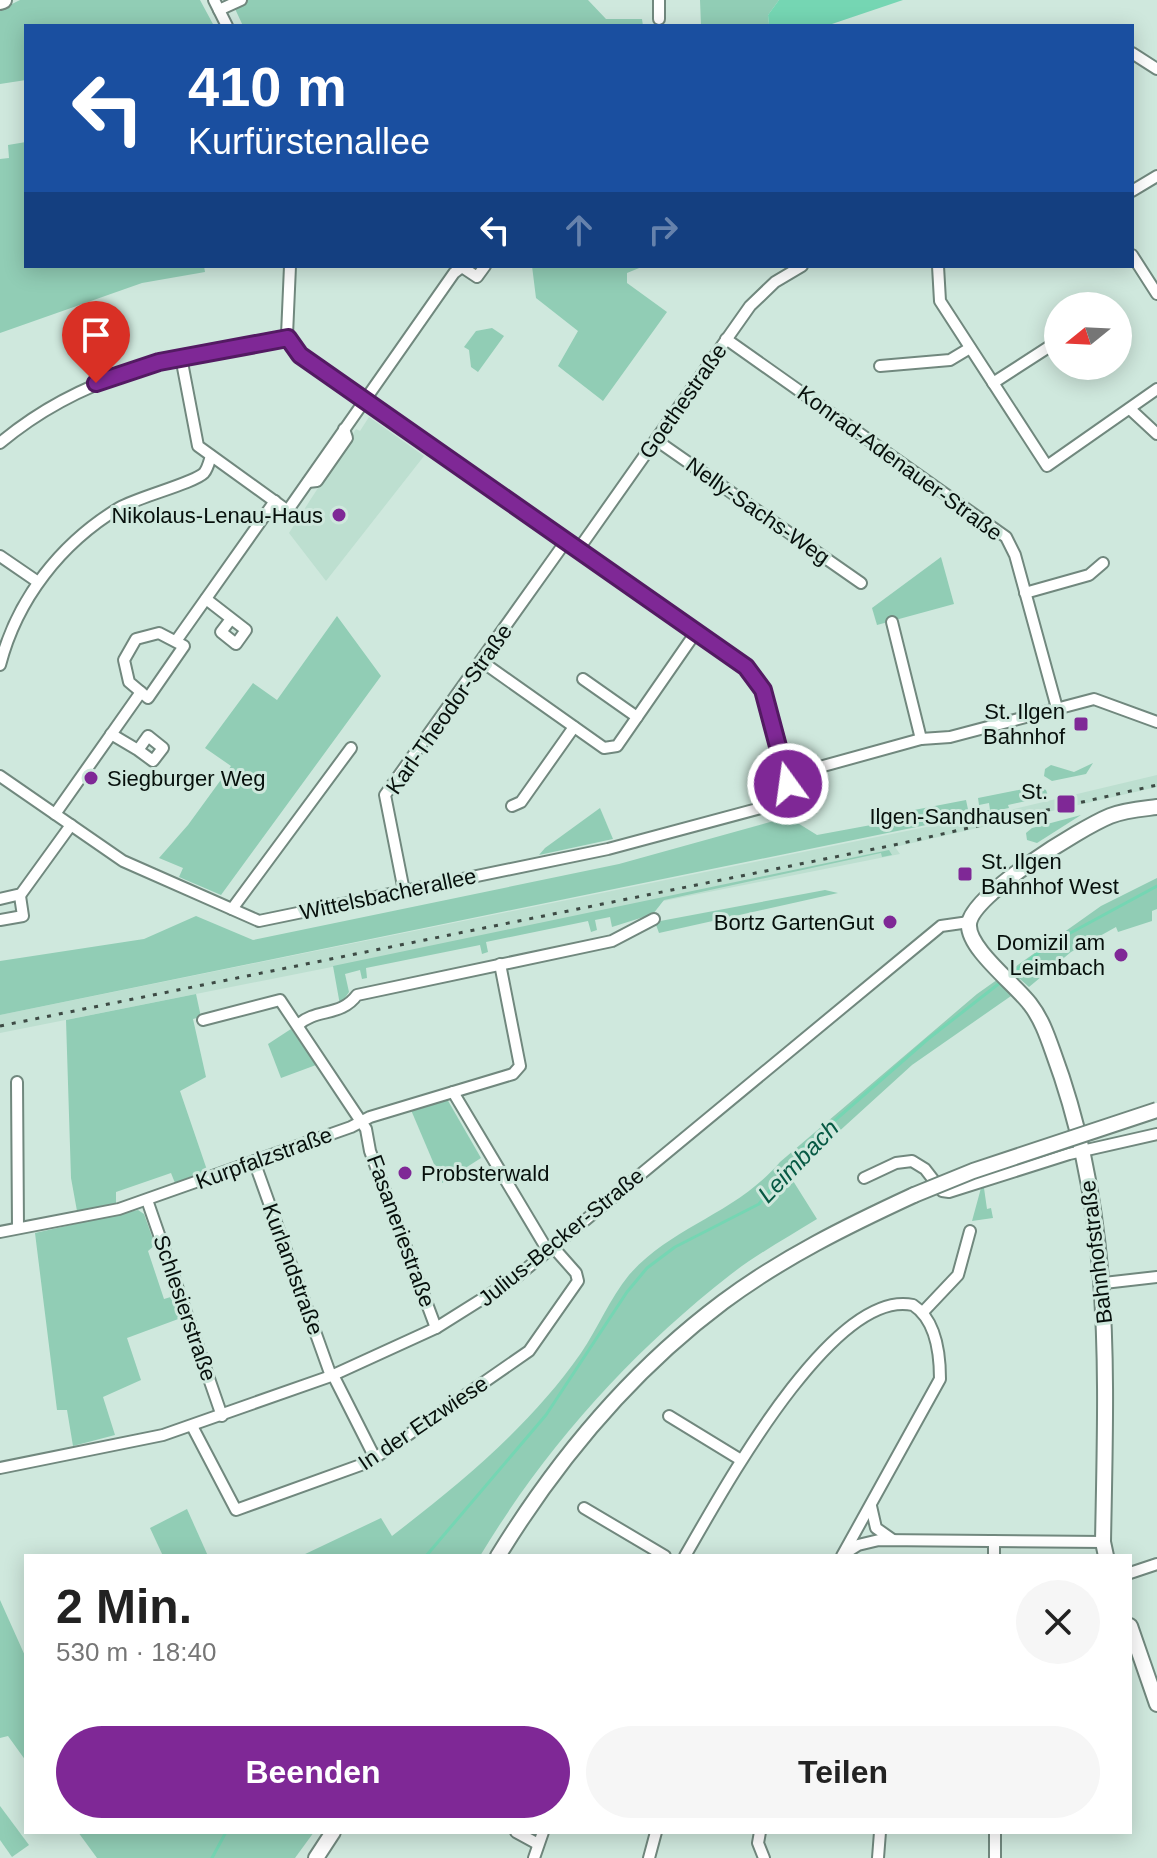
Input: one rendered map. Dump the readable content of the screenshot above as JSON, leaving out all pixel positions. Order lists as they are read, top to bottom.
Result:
{
  "streets": {
    "street": [
      "Goethestraße",
      "Konrad-Adenauer-Straße",
      "Nelly-Sachs-Weg",
      "Karl-Theodor-Straße",
      "Wittelsbacherallee",
      "Kurpfalzstraße",
      "Fasaneriestraße",
      "Julius-Becker-Straße",
      "Bahnhofstraße",
      "Kurlandstraße",
      "Schlesierstraße",
      "In der Etzwiese"
    ]
  },
  "crossings": [
    ["Goethestraße", "Konrad-Adenauer-Straße"],
    ["Goethestraße", "Nelly-Sachs-Weg"],
    ["Karl-Theodor-Straße", "Wittelsbacherallee"],
    ["Kurpfalzstraße", "Fasaneriestraße"],
    ["Kurpfalzstraße", "Kurlandstraße"],
    ["Kurpfalzstraße", "Schlesierstraße"],
    ["Fasaneriestraße", "Julius-Becker-Straße"],
    ["Julius-Becker-Straße", "Bahnhofstraße"],
    ["Julius-Becker-Straße", "Kurlandstraße"],
    ["Julius-Becker-Straße", "Schlesierstraße"],
    ["Julius-Becker-Straße", "In der Etzwiese"],
    ["Kurlandstraße", "In der Etzwiese"]
  ],
  "water": ["Leimbach"],
  "places": {
    "other": [
      "Nikolaus-Lenau-Haus",
      "Siegburger Weg",
      "Bortz GartenGut",
      "Domizil am Leimbach",
      "Probsterwald"
    ],
    "transit": ["St. Ilgen Bahnhof", "St. Ilgen-Sandhausen", "St. Ilgen Bahnhof West"]
  },
  "north": "left",
  "page": {
    "turn": ["410 m", "Kurfürstenallee"],
    "heading": ["2 Min.", "530 m · 18:40"],
    "buttons": ["Beenden", "Teilen"]
  }
}
